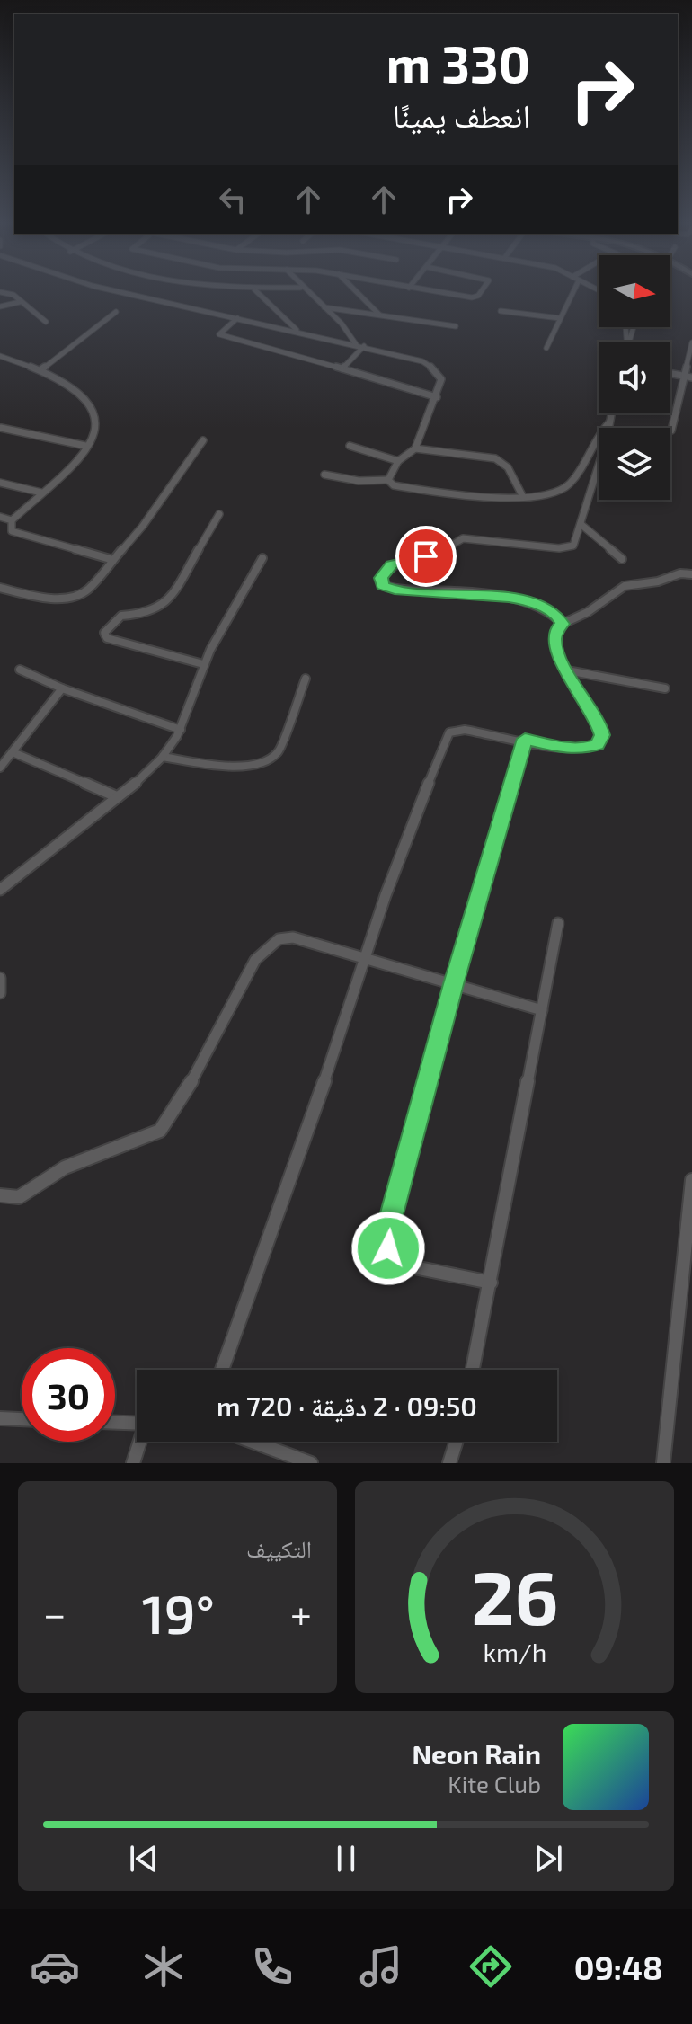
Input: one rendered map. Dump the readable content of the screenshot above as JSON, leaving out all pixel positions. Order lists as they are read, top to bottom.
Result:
{
  "north": "right",
  "page": {
    "turn": ["330 m", "انعطف يمينًا"],
    "limit": "30",
    "trip": "09:50 · 2 دقيقة · 720 m",
    "tile": "التكييف",
    "heat": ["−", "19°", "+"],
    "song": ["Neon Rain", "Kite Club"],
    "tabs": "09:48",
    "gauge": ["26", "km/h"]
  }
}
